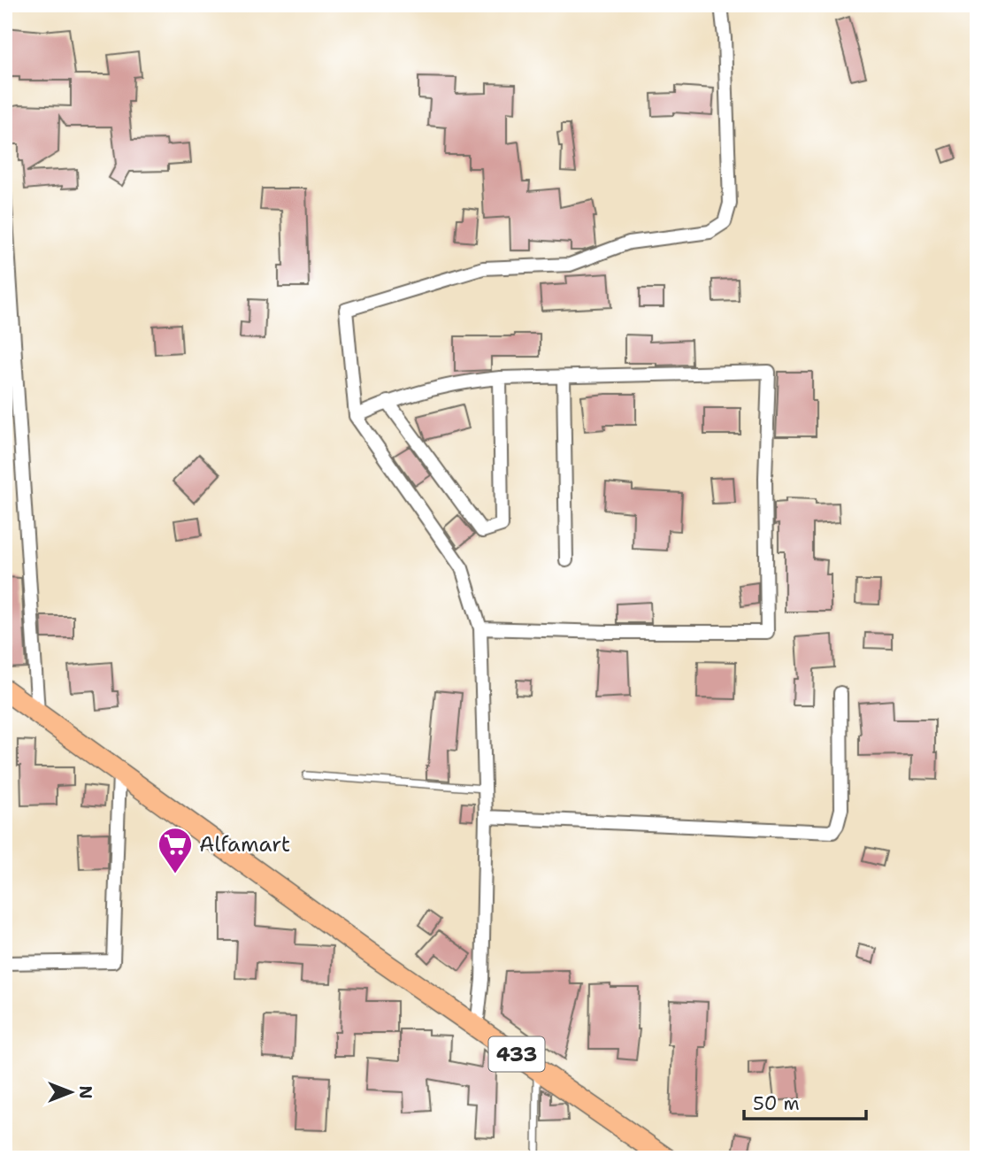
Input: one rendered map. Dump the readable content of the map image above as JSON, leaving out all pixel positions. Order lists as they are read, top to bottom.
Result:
{
  "streets": {
    "main road": ["433"]
  },
  "places": {
    "supermarket": ["Alfamart"]
  },
  "scale_bar": "50 m",
  "north": "right"
}
